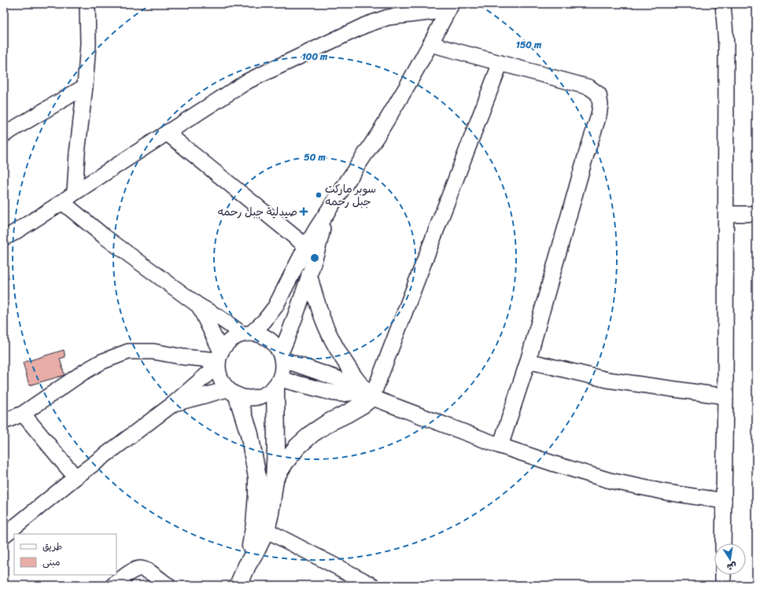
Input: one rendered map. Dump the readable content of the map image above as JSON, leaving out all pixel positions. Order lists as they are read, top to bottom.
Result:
{
  "places": {
    "other": ["سوبر ماركت جبل رحمه"],
    "health": ["صيدلية جبل رحمه"]
  },
  "legend": ["طريق", "مبنى"],
  "north": "bottom",
  "rings": ["150 m", "100 m", "50 m"]
}
